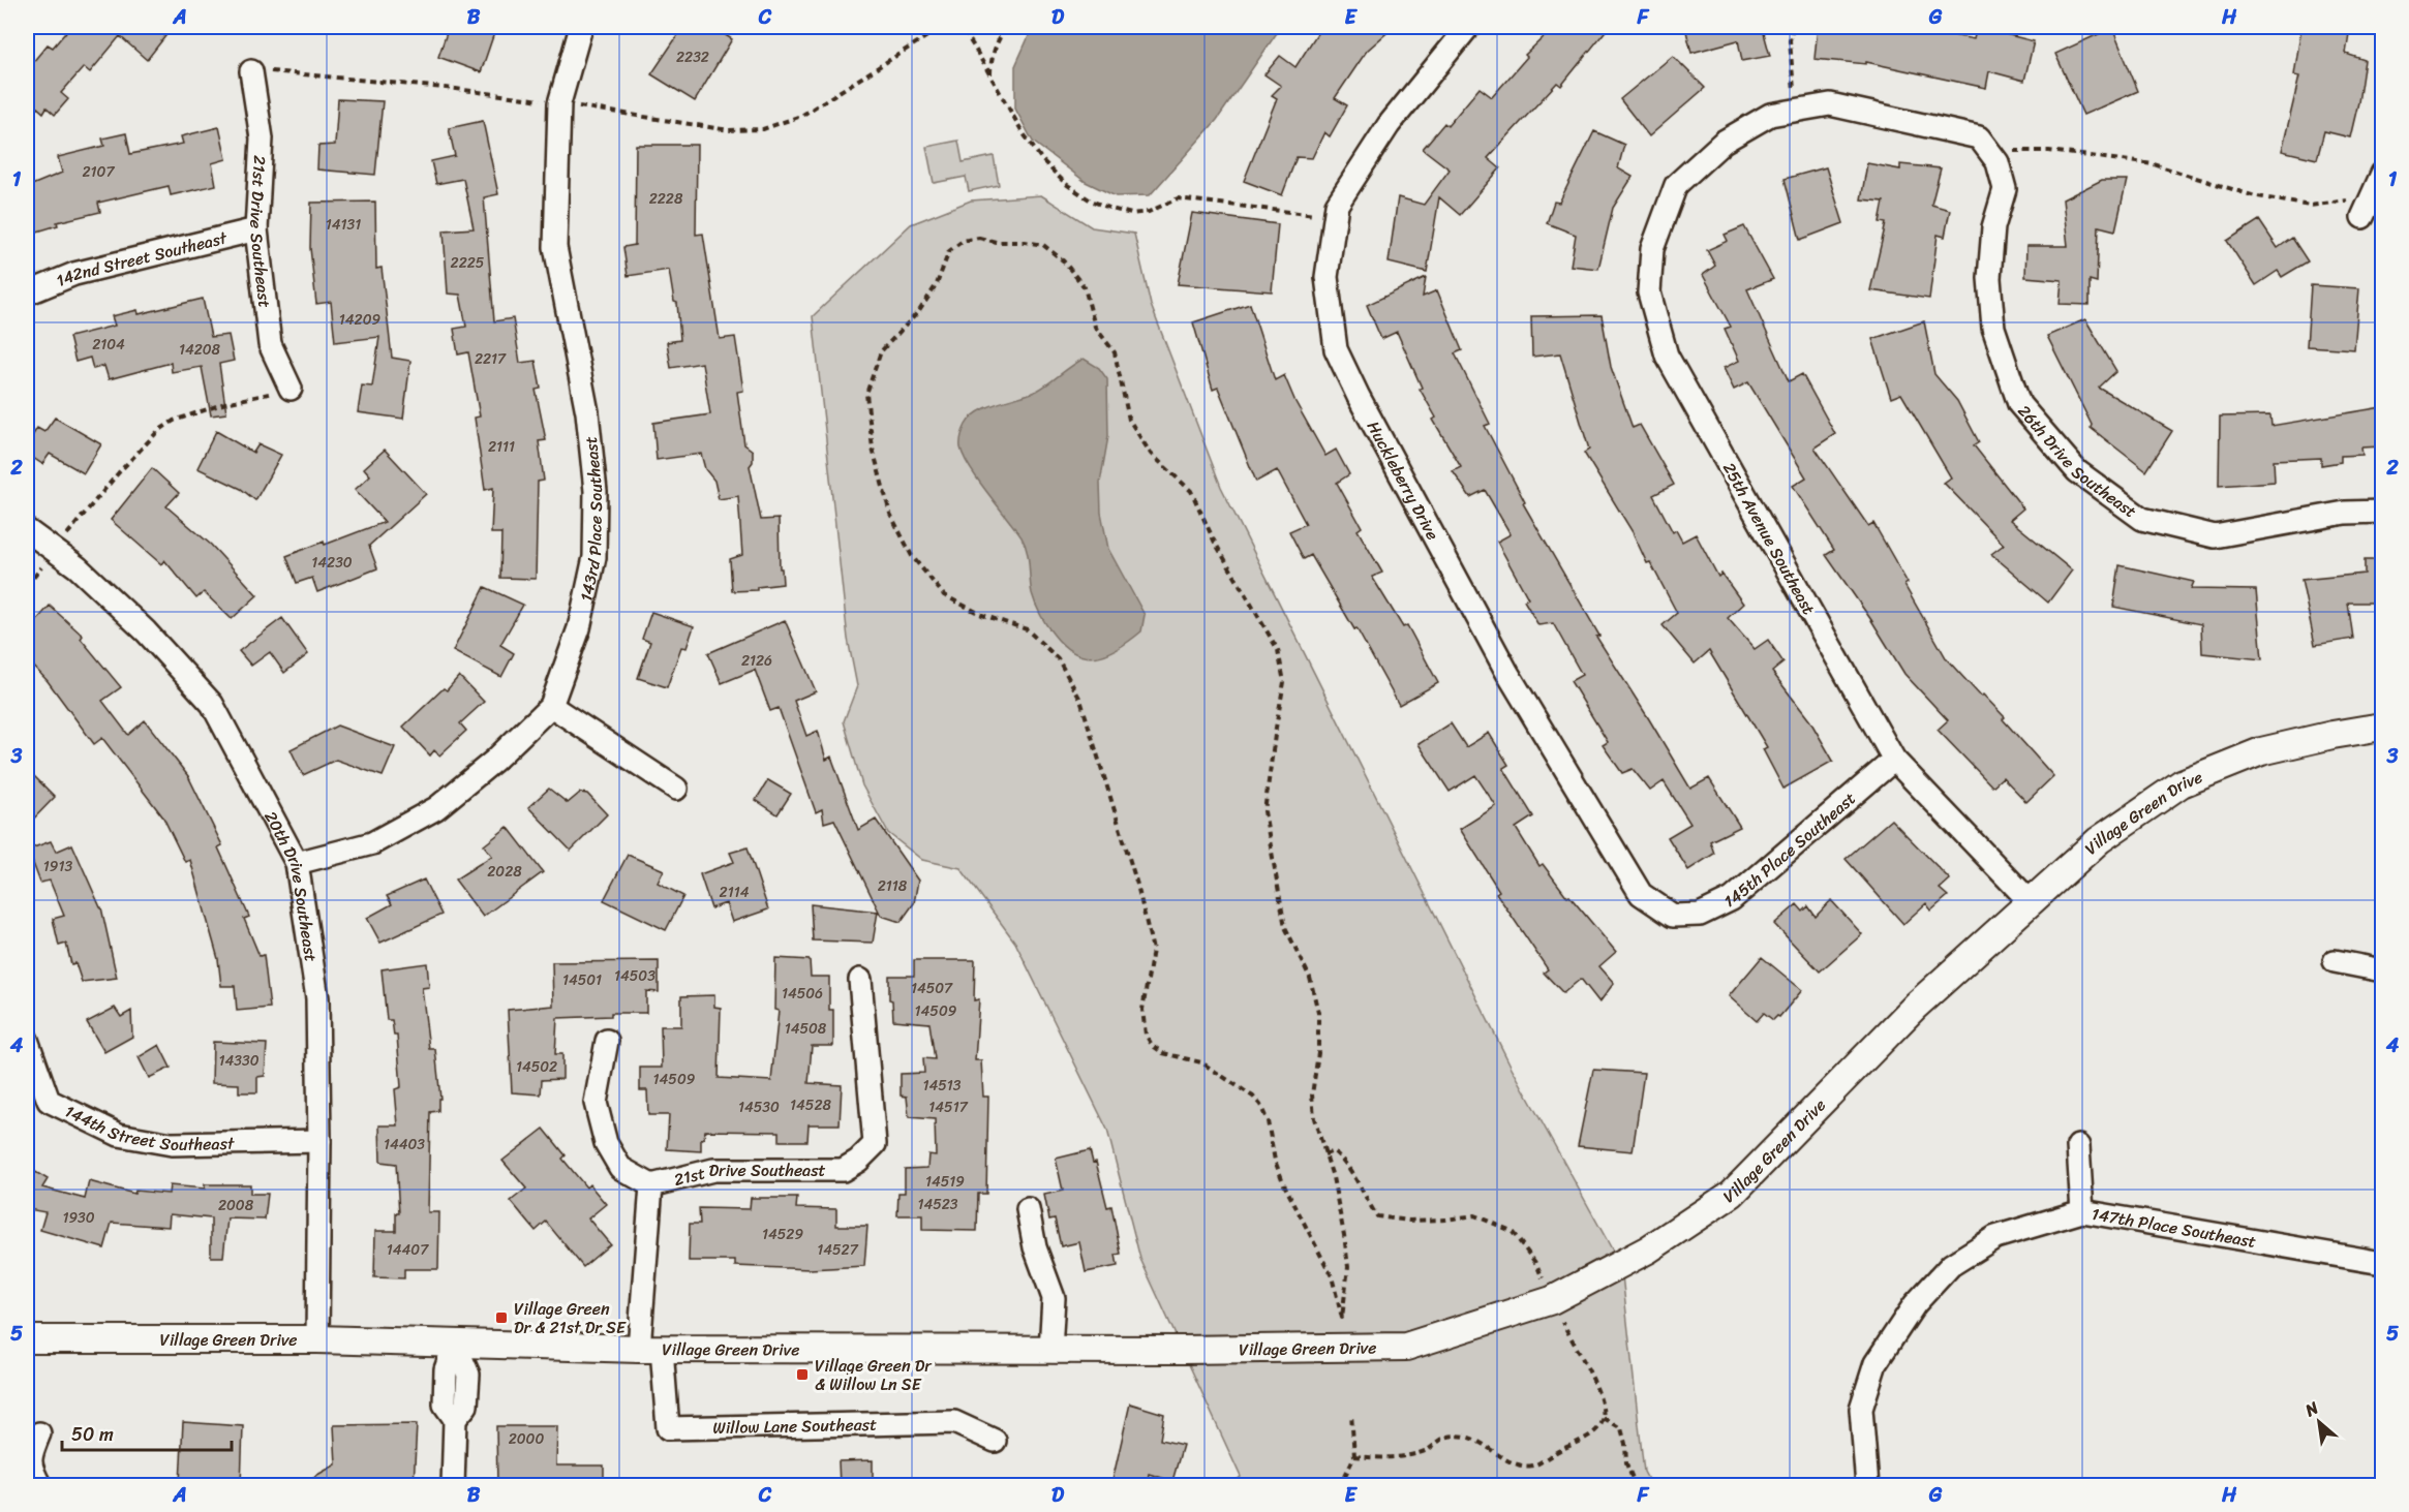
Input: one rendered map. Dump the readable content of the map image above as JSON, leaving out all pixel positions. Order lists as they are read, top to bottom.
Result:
{
  "streets": {
    "street": [
      "21st Drive Southeast",
      "142nd Street Southeast",
      "26th Drive Southeast",
      "Huckleberry Drive",
      "143rd Place Southeast",
      "25th Avenue Southeast",
      "Village Green Drive",
      "145th Place Southeast",
      "20th Drive Southeast",
      "144th Street Southeast",
      "147th Place Southeast",
      "Willow Lane Southeast"
    ]
  },
  "crossings": [
    ["21st Drive Southeast", "142nd Street Southeast"],
    ["21st Drive Southeast", "Village Green Drive"],
    ["21st Drive Southeast", "Willow Lane Southeast"],
    ["Huckleberry Drive", "145th Place Southeast"],
    ["143rd Place Southeast", "20th Drive Southeast"],
    ["25th Avenue Southeast", "Village Green Drive"],
    ["25th Avenue Southeast", "145th Place Southeast"],
    ["Village Green Drive", "20th Drive Southeast"],
    ["Village Green Drive", "Willow Lane Southeast"],
    ["20th Drive Southeast", "144th Street Southeast"]
  ],
  "places": {
    "transit": ["Village Green Dr & 21st Dr SE", "Village Green Dr & Willow Ln SE"]
  },
  "house_numbers": [
    "2232",
    "2107",
    "2228",
    "14131",
    "2225",
    "14209",
    "2104",
    "14208",
    "2217",
    "2111",
    "14230",
    "2126",
    "1913",
    "2028",
    "2118",
    "2114",
    "14503",
    "14501",
    "14507",
    "14506",
    "14509",
    "14508",
    "14330",
    "14502",
    "14509",
    "14513",
    "14528",
    "14530",
    "14517",
    "14403",
    "14519",
    "14523",
    "2008",
    "1930",
    "14529",
    "14407",
    "14527",
    "2000"
  ],
  "scale_bar": "50 m",
  "north": "top left",
  "grid": {
    "columns": [
      "A",
      "B",
      "C",
      "D",
      "E",
      "F",
      "G",
      "H"
    ],
    "rows": [
      "1",
      "2",
      "3",
      "4",
      "5"
    ]
  }
}
